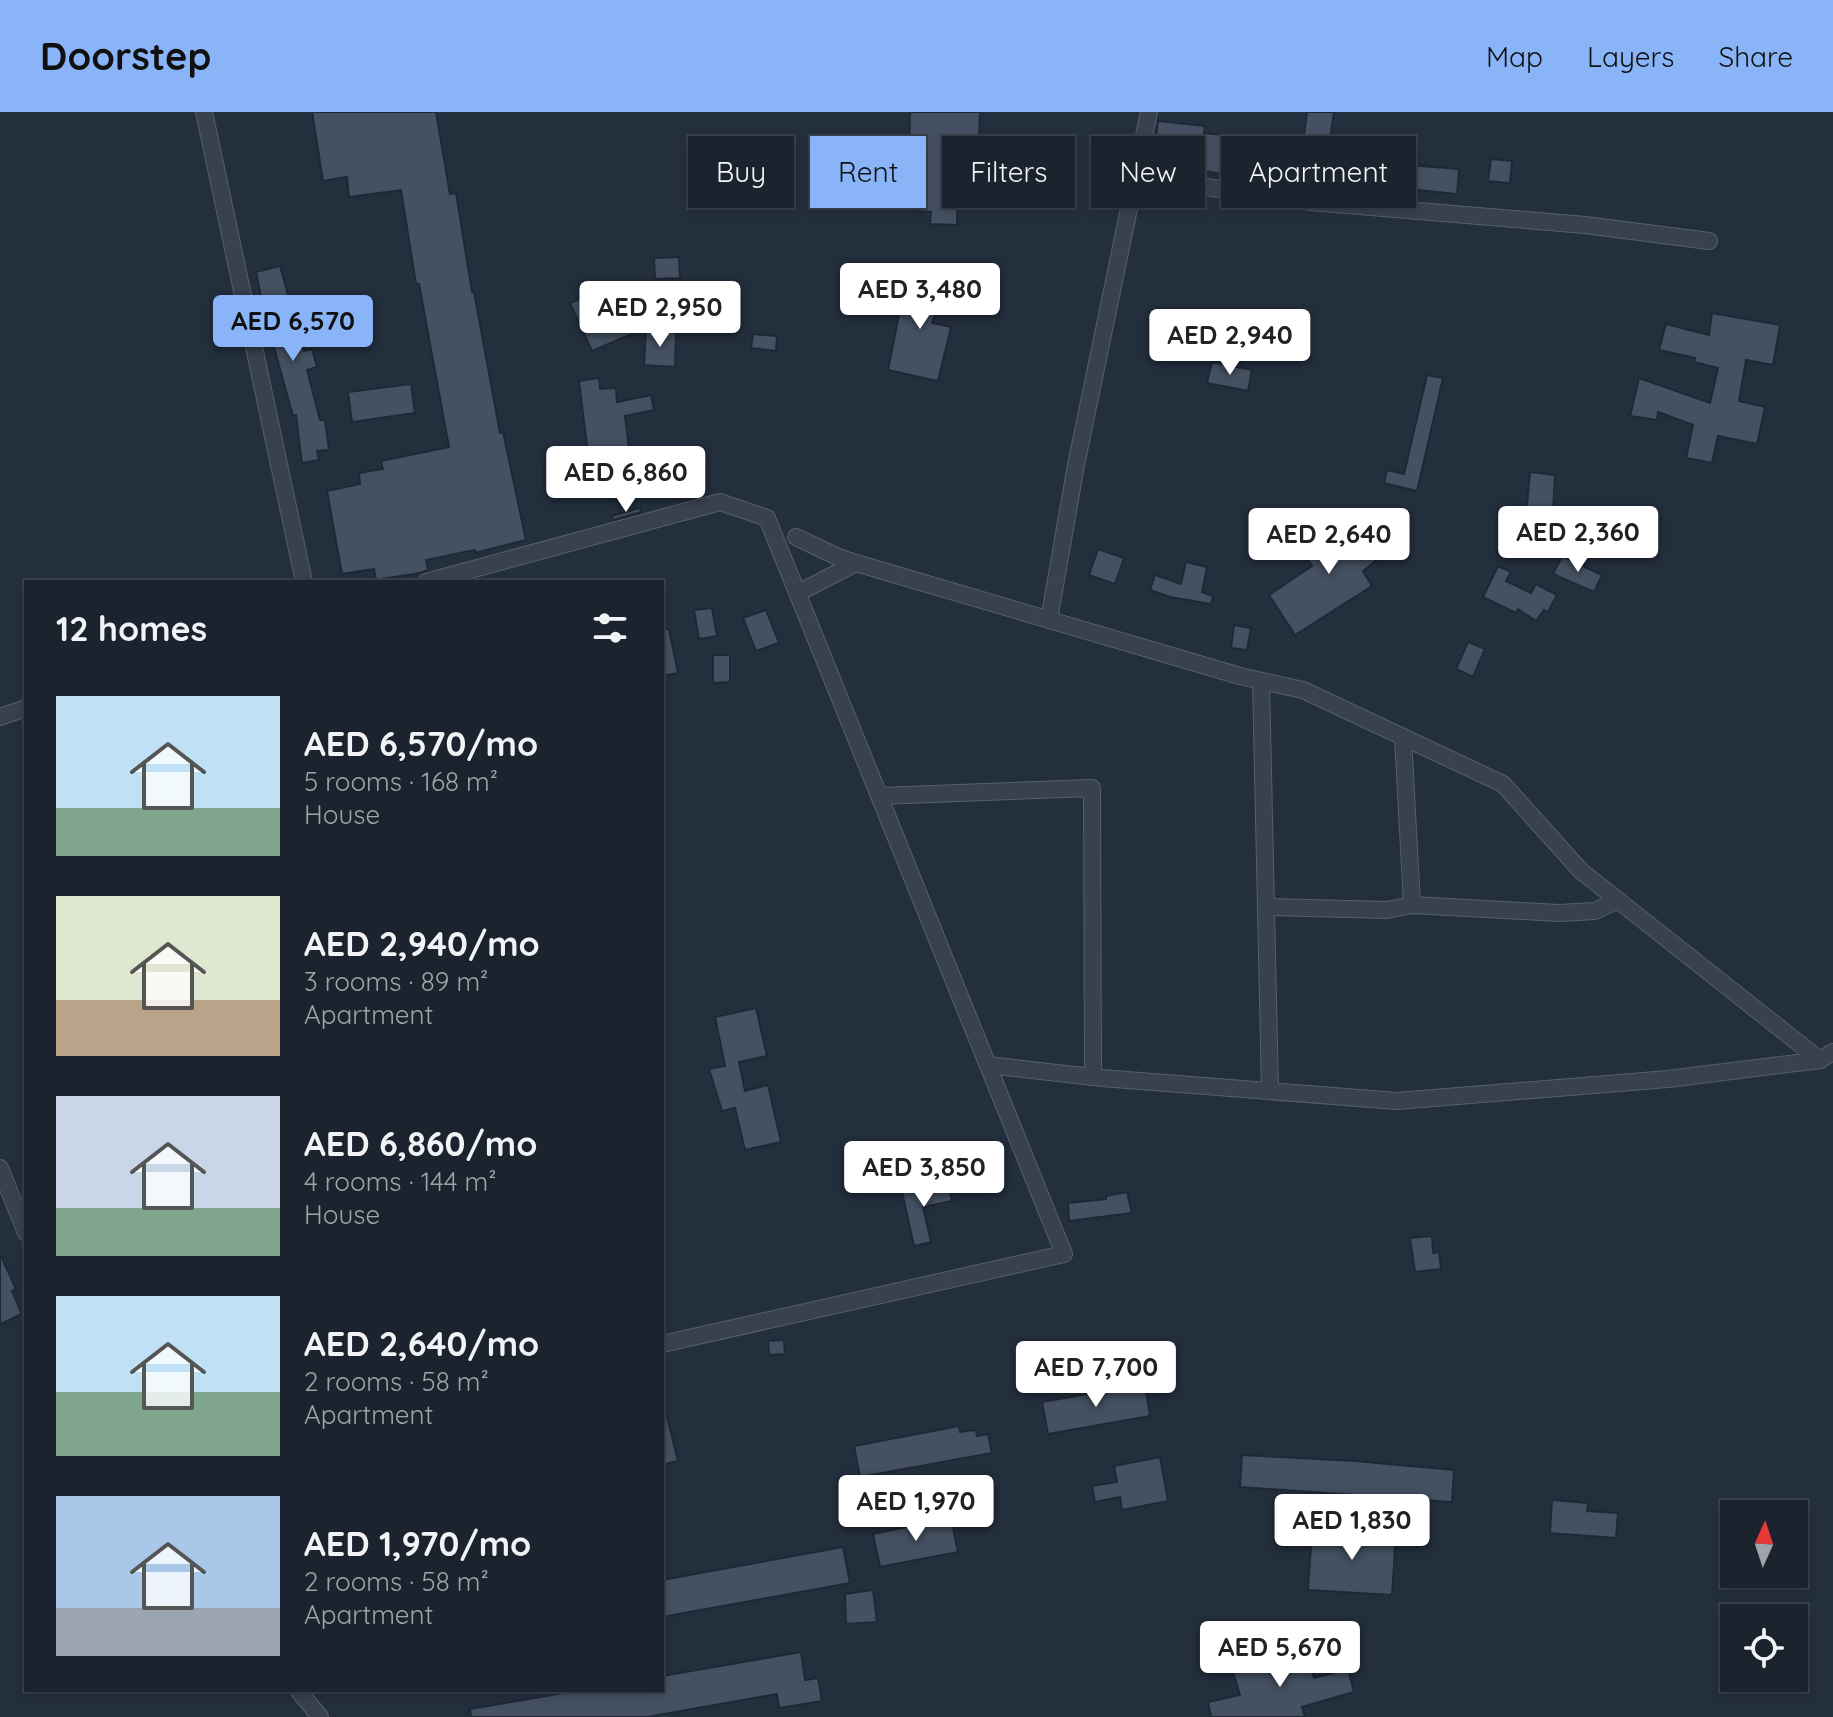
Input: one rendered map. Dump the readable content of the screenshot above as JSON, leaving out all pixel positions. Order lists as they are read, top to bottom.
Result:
{
  "north": "top",
  "page": {
    "header": "Doorstep",
    "nav": ["Map", "Layers", "Share"],
    "chip": [
      "Buy",
      "Rent",
      "Filters",
      "New",
      "Apartment"
    ],
    "price": [
      "AED 3,480",
      "AED 2,950",
      "AED 6,570",
      "AED 2,940",
      "AED 6,860",
      "AED 2,360",
      "AED 2,640",
      "AED 3,850",
      "AED 7,700",
      "AED 1,970",
      "AED 1,830",
      "AED 5,670"
    ],
    "heading": "12 homes",
    "list": [
      {
        "name": "AED 6,570/mo",
        "note": "5 rooms · 168 m² · House"
      },
      {
        "name": "AED 2,940/mo",
        "note": "3 rooms · 89 m² · Apartment"
      },
      {
        "name": "AED 6,860/mo",
        "note": "4 rooms · 144 m² · House"
      },
      {
        "name": "AED 2,640/mo",
        "note": "2 rooms · 58 m² · Apartment"
      },
      {
        "name": "AED 1,970/mo",
        "note": "2 rooms · 58 m² · Apartment"
      }
    ]
  }
}
